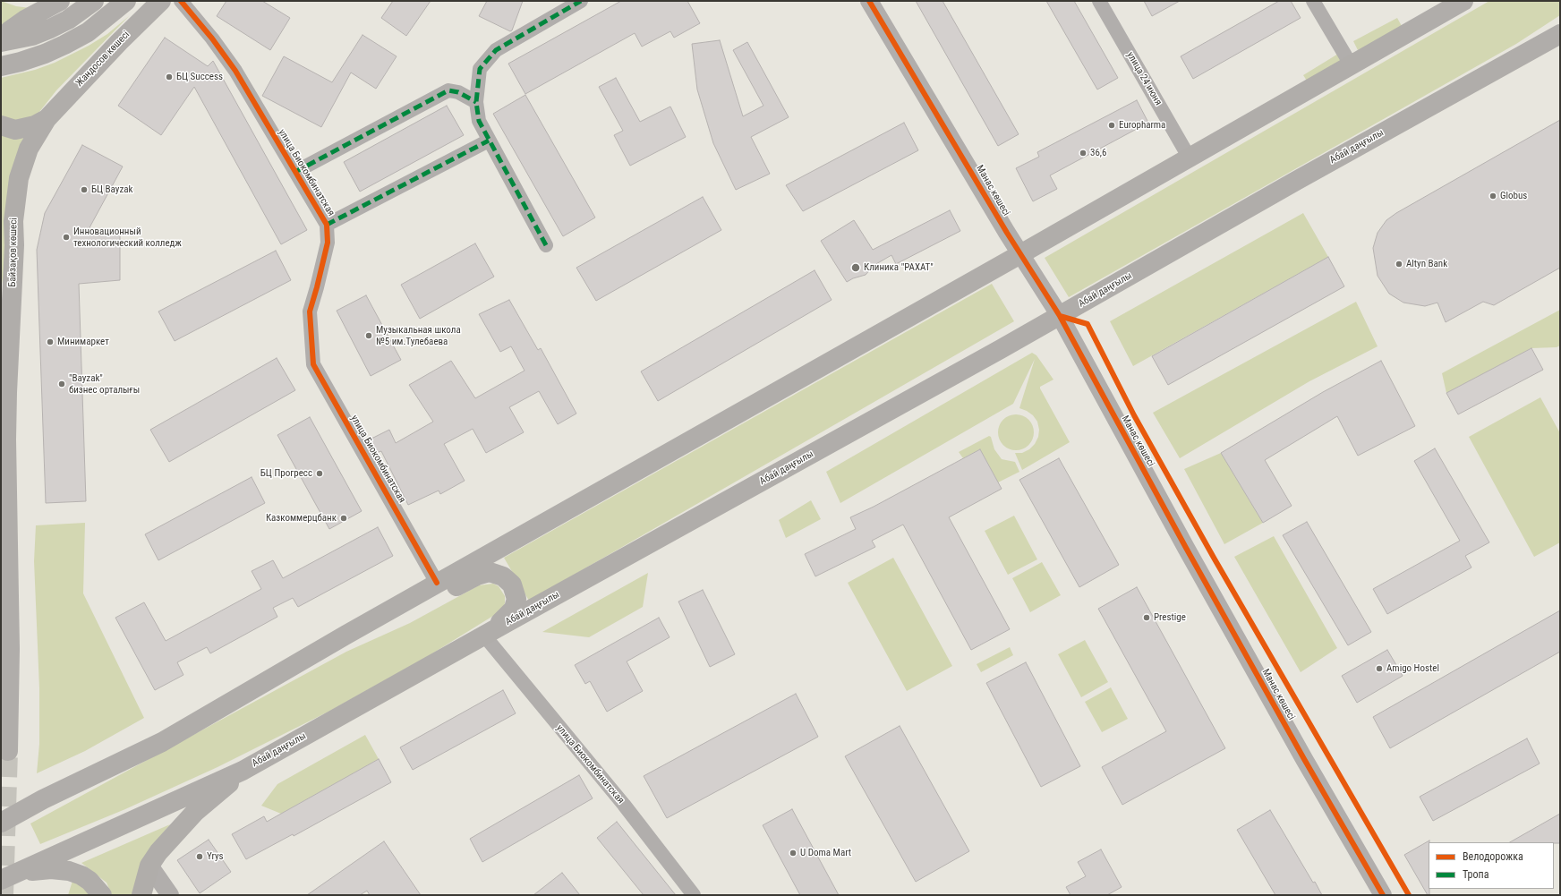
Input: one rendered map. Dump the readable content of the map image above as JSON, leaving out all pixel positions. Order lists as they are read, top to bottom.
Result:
{
  "streets": {
    "main road": ["Жандосов көшесі", "Абай даңғылы", "Байзақов көшесі"],
    "street": ["улица 24 июня", "улица Биокомбинатская", "Манас көшесі"]
  },
  "crossings": [
    ["Жандосов көшесі", "Байзақов көшесі"],
    ["Абай даңғылы", "улица Биокомбинатская"],
    ["Абай даңғылы", "Манас көшесі"]
  ],
  "places": [
    "БЦ Success",
    "Europharma",
    "36,6",
    "БЦ Bayzak",
    "Globus",
    "Инновационный технологический колледж",
    "Altyn Bank",
    "Клиника \"РАХАТ\"",
    "Музыкальная школа №5 им.Тулебаева",
    "Минимаркет",
    "\"Bayzak\" бизнес орталығы",
    "БЦ Прогресс",
    "Казкоммерцбанк",
    "Prestige",
    "Amigo Hostel",
    "U Doma Mart",
    "Yrys"
  ],
  "legend": ["Велодорожка", "Тропа"]
}
